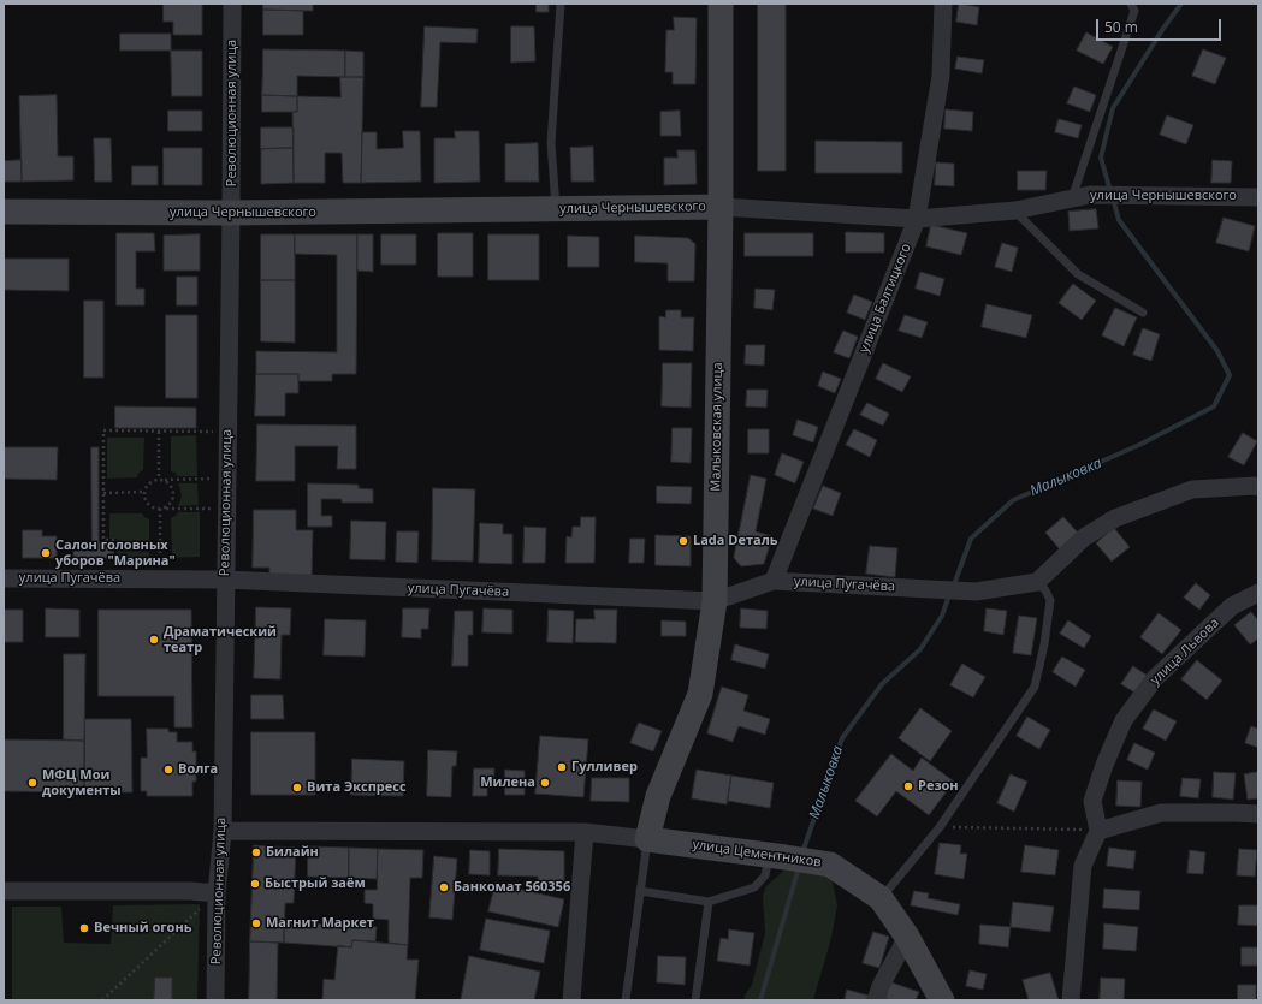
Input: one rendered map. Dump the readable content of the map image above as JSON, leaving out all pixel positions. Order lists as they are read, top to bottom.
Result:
{
  "streets": {
    "street": [
      "Революционная улица",
      "улица Чернышевского",
      "улица Балтицкого",
      "Малыковская улица",
      "улица Пугачёва",
      "улица Львова",
      "улица Цементников"
    ]
  },
  "crossings": [
    ["Революционная улица", "улица Чернышевского"],
    ["Революционная улица", "улица Пугачёва"],
    ["улица Чернышевского", "улица Балтицкого"],
    ["улица Чернышевского", "Малыковская улица"],
    ["улица Балтицкого", "улица Пугачёва"],
    ["Малыковская улица", "улица Пугачёва"],
    ["Малыковская улица", "улица Цементников"]
  ],
  "water": ["Малыковка"],
  "places": [
    "Lada Dеталь",
    "Салон головных уборов \"Марина\"",
    "Драматический театр",
    "Гулливер",
    "Волга",
    "МФЦ Мои документы",
    "Милена",
    "Резон",
    "Вита Экспресс",
    "Билайн",
    "Быстрый заём",
    "Банкомат 560356",
    "Магнит Маркет",
    "Вечный огонь"
  ],
  "scale_bar": "50 m"
}
